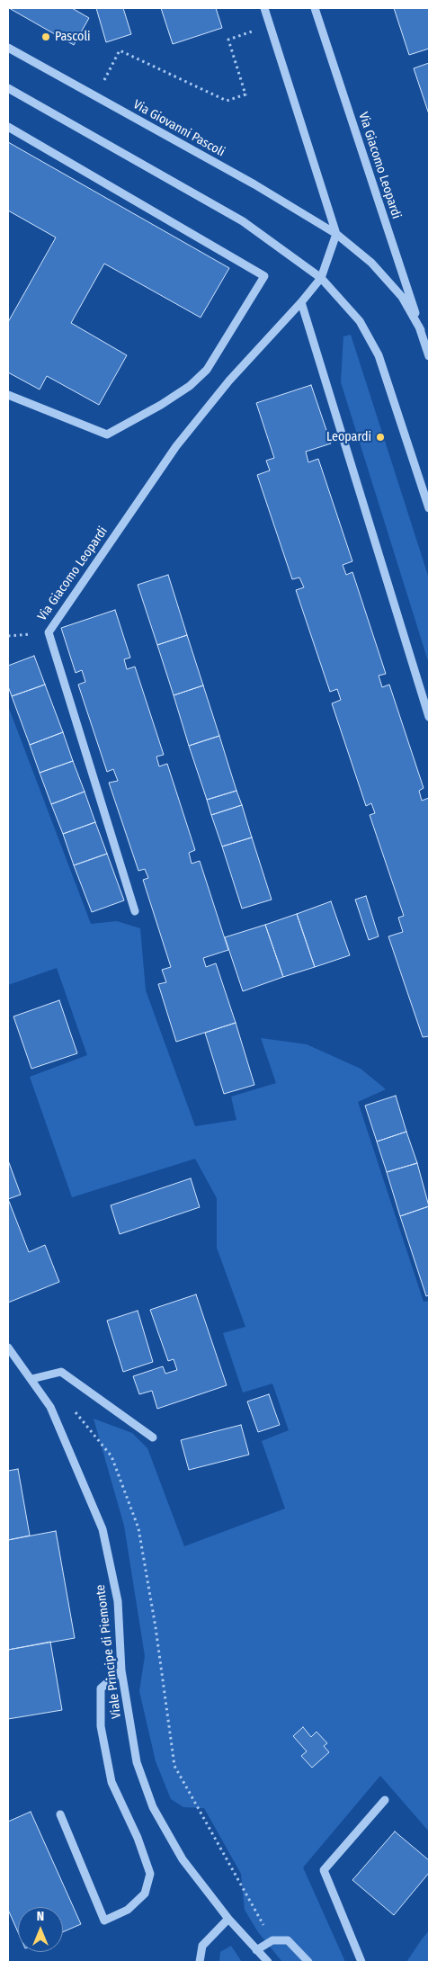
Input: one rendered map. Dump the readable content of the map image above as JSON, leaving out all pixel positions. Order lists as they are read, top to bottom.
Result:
{
  "streets": {
    "street": ["Via Giovanni Pascoli", "Via Giacomo Leopardi", "Viale Principe di Piemonte"]
  },
  "crossings": [
    ["Via Giovanni Pascoli", "Via Giacomo Leopardi"]
  ],
  "places": ["Pascoli", "Leopardi"],
  "north": "top"
}
